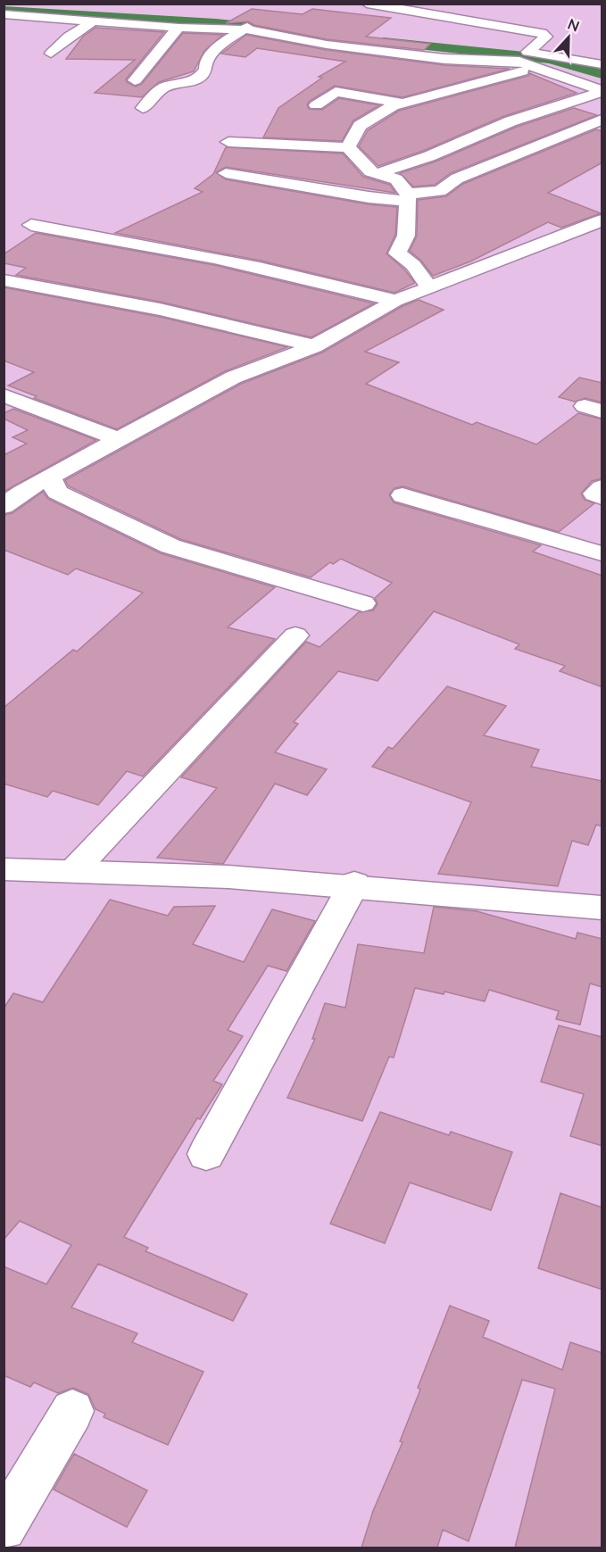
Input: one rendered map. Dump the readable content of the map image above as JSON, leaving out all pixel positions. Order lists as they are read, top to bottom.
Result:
{
  "north": "top"
}
